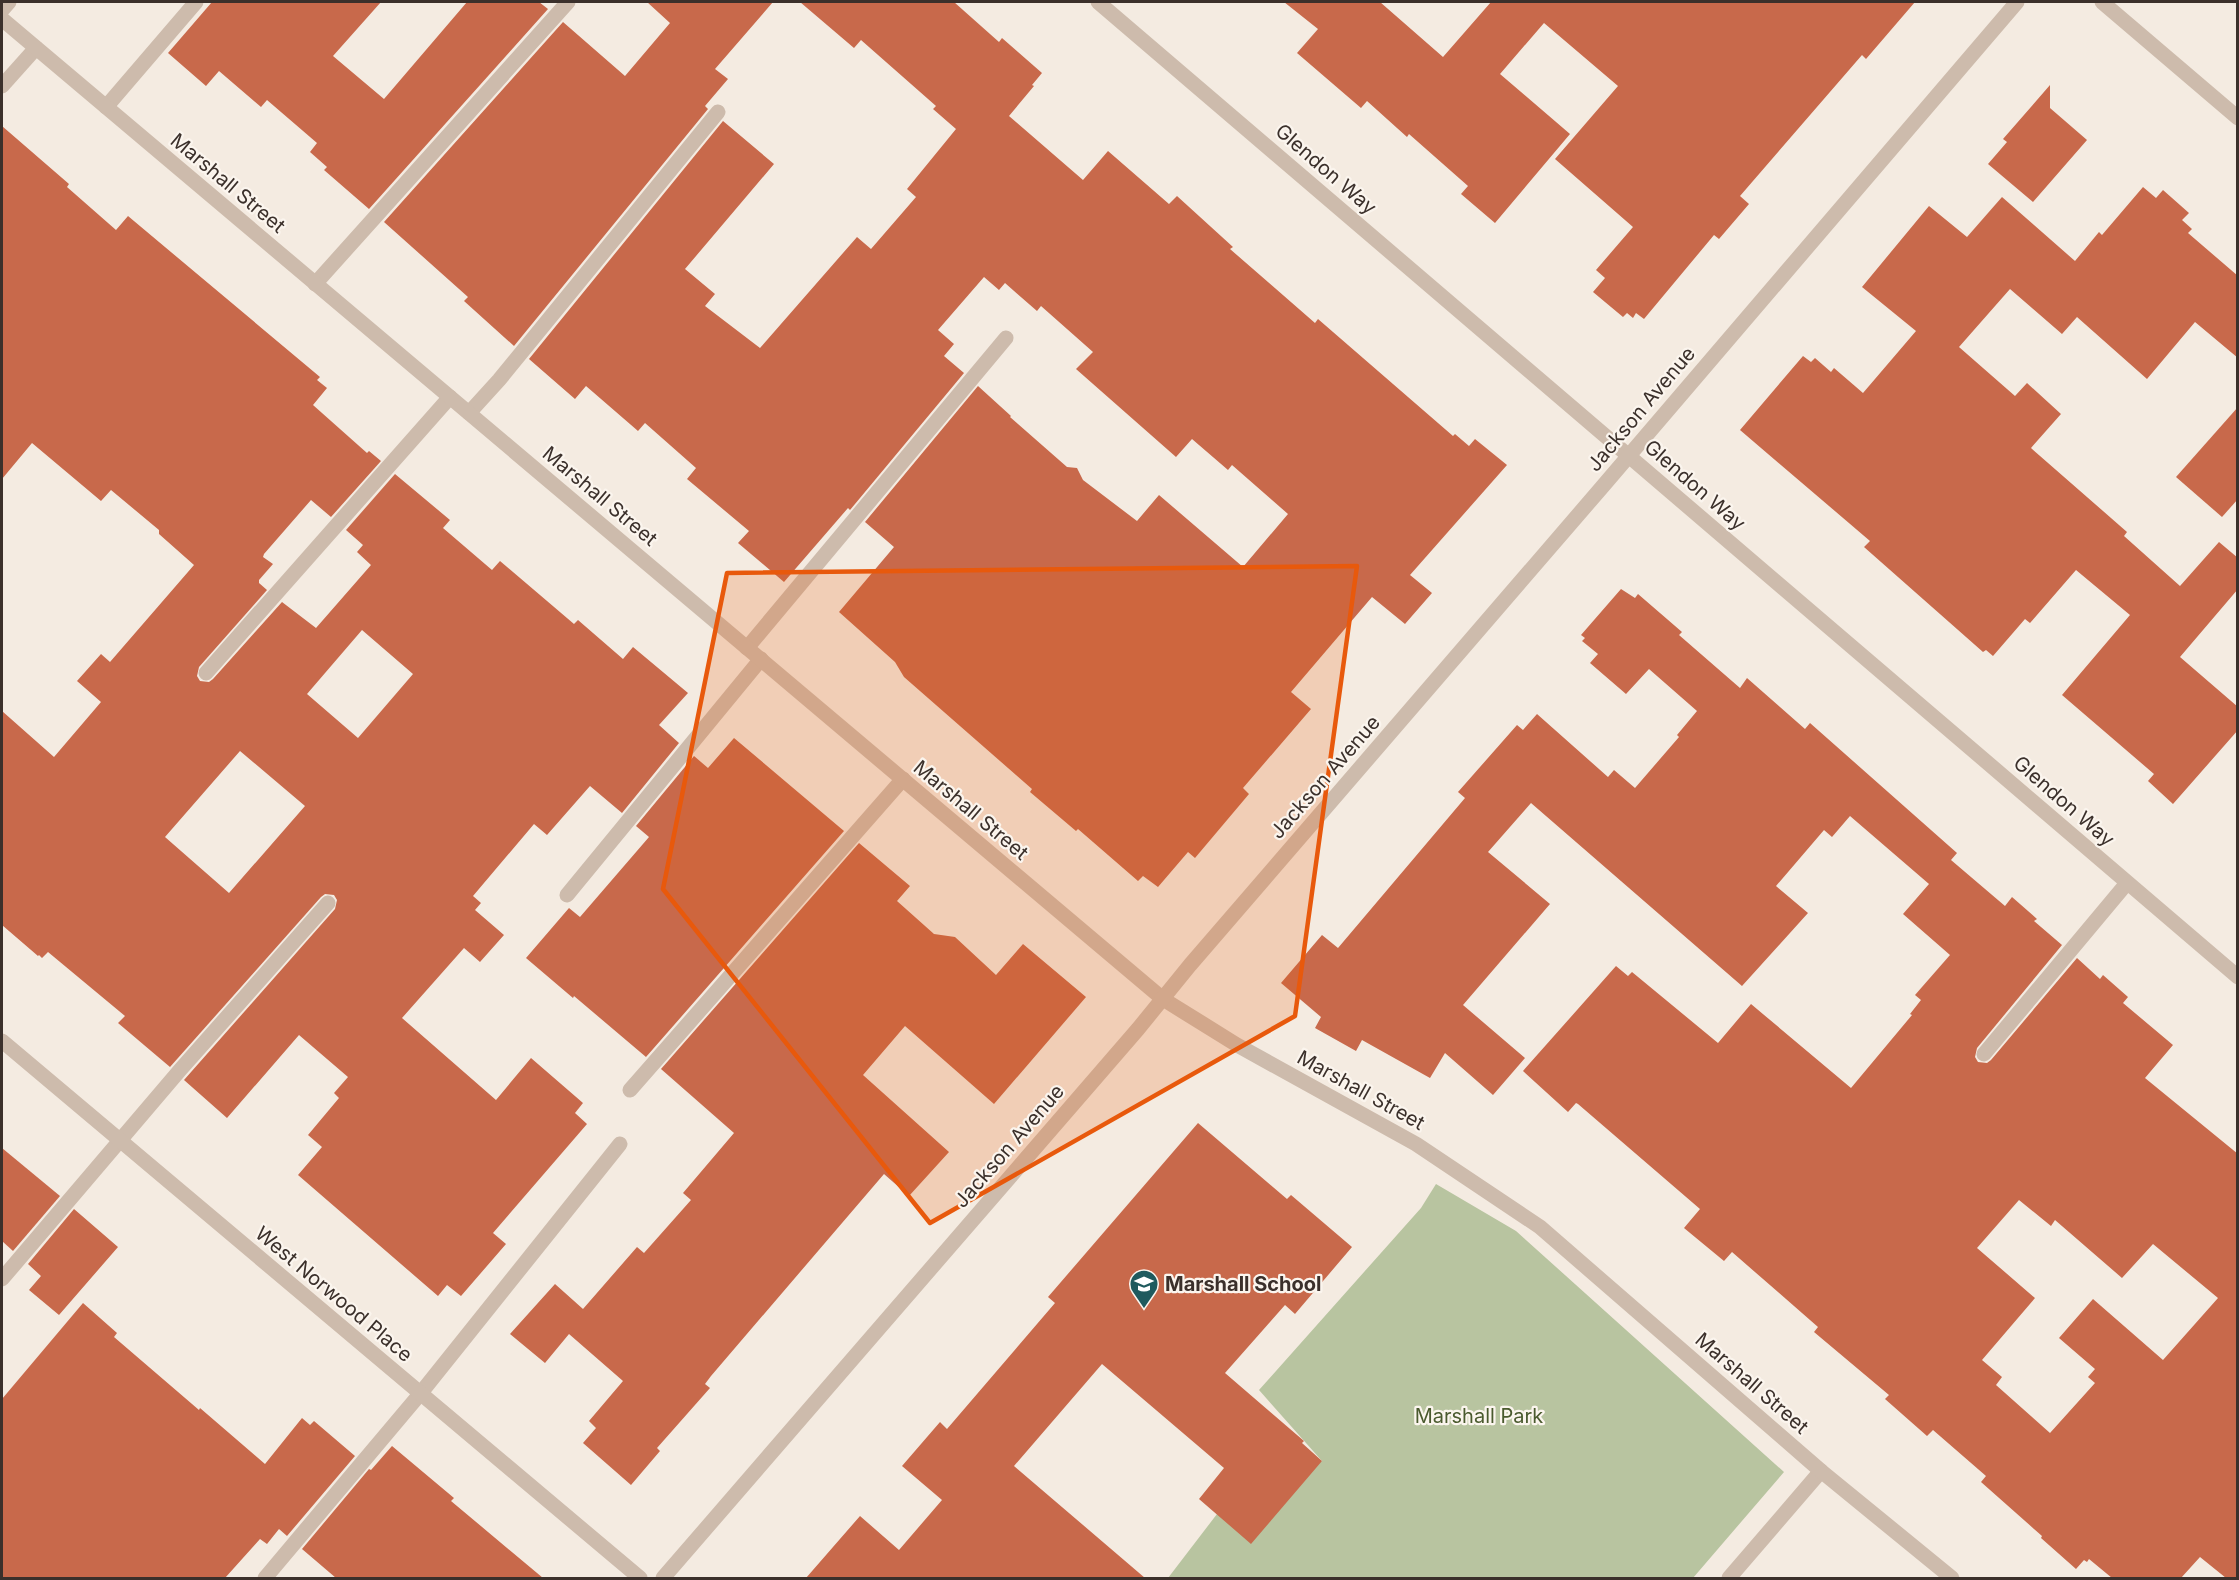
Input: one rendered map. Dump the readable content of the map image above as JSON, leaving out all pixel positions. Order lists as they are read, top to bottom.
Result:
{
  "streets": {
    "street": [
      "Glendon Way",
      "Marshall Street",
      "Jackson Avenue",
      "West Norwood Place"
    ]
  },
  "crossings": [
    ["Glendon Way", "Jackson Avenue"],
    ["Marshall Street", "Jackson Avenue"]
  ],
  "parks": ["Marshall Park"],
  "places": {
    "school or university": ["Marshall School"]
  }
}
